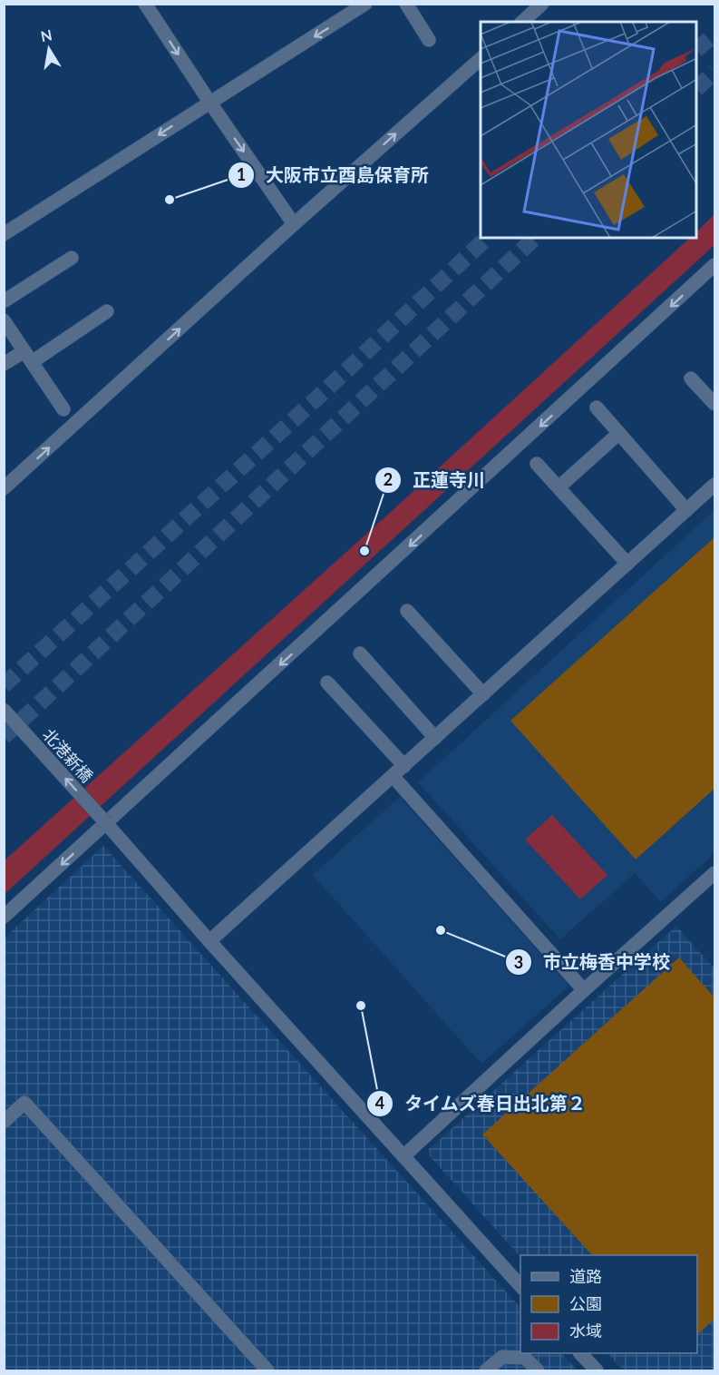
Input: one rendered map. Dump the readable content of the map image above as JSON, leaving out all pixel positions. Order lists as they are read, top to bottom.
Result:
{
  "streets": {
    "street": ["北港新橋"]
  },
  "places": [
    "大阪市立酉島保育所",
    "正蓮寺川",
    "市立梅香中学校",
    "タイムズ春日出北第２"
  ],
  "legend": ["道路", "公園", "水域"],
  "north": "top"
}
